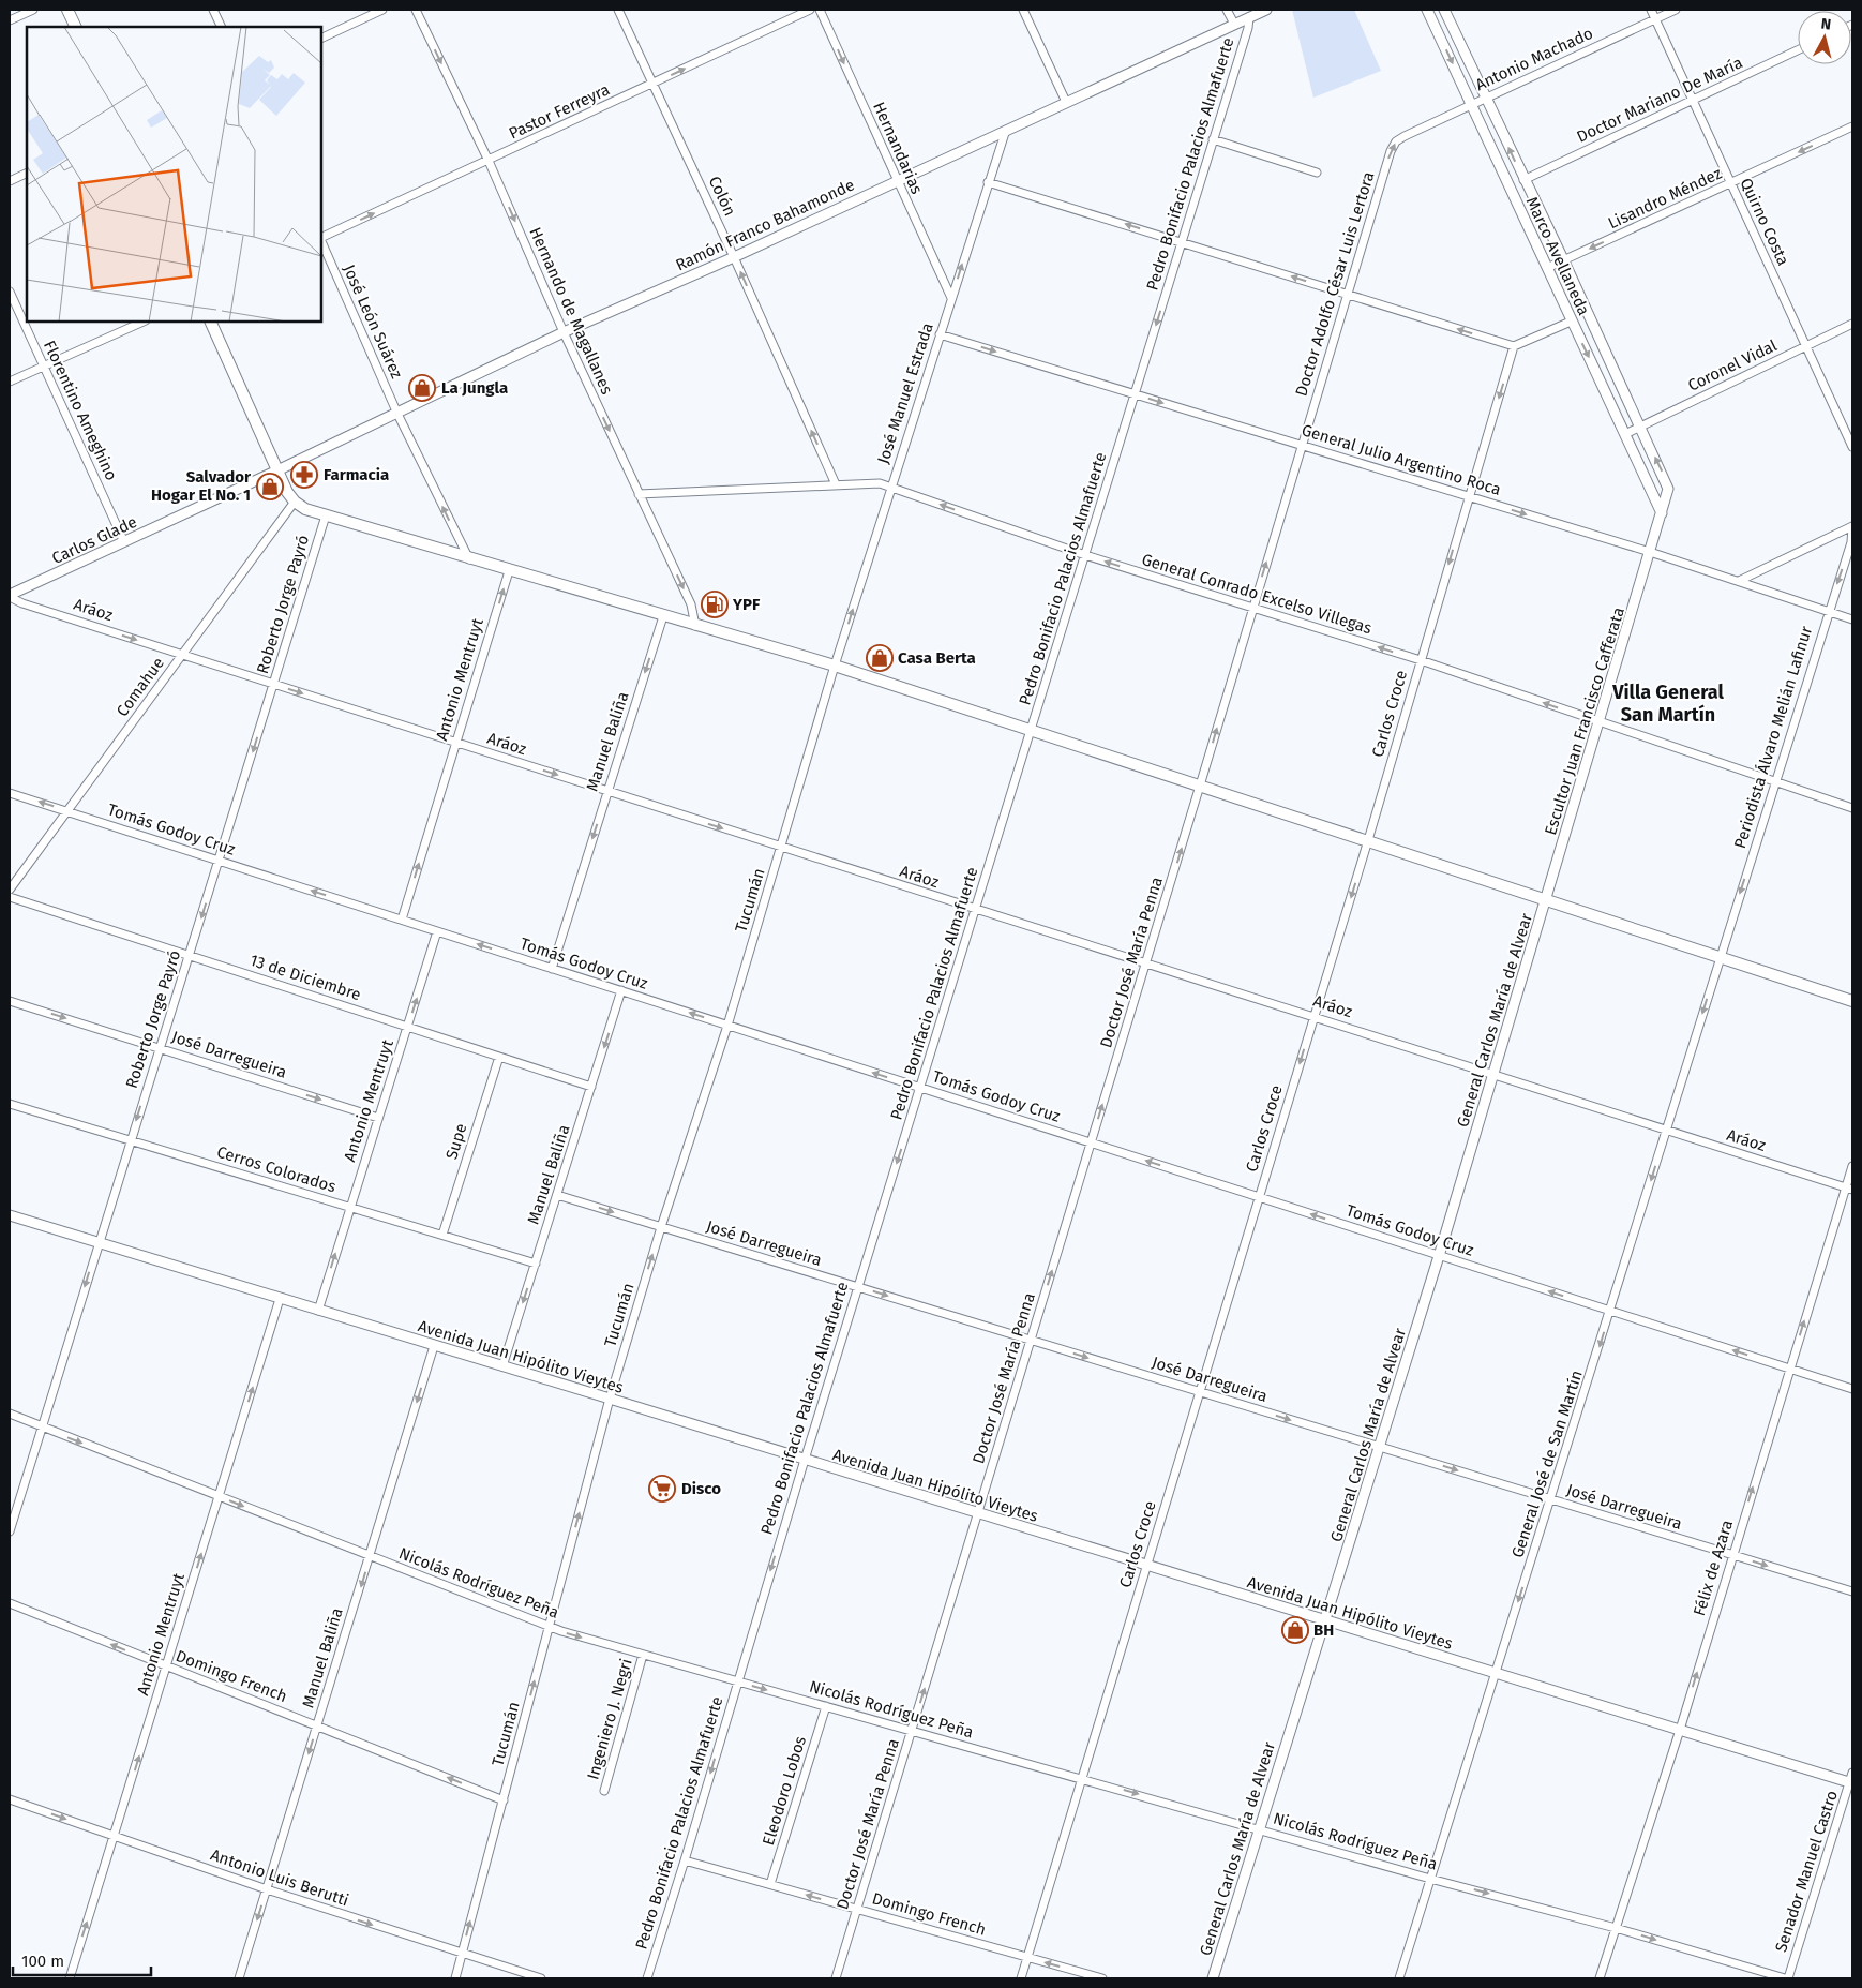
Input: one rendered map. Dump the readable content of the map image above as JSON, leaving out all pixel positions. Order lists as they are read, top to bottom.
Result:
{
  "streets": {
    "street": [
      "Antonio Machado",
      "Doctor Mariano De María",
      "Pastor Ferreyra",
      "Hernandarias",
      "Pedro Bonifacio Palacios Almafuerte",
      "Colón",
      "Lisandro Méndez",
      "Quirno Costa",
      "Ramón Franco Bahamonde",
      "Marco Avellaneda",
      "Doctor Adolfo César Luis Lertora",
      "Hernando de Magallanes",
      "José León Suárez",
      "Coronel Vidal",
      "José Manuel Estrada",
      "Florentino Ameghino",
      "General Julio Argentino Roca",
      "Carlos Glade",
      "General Conrado Excelso Villegas",
      "Roberto Jorge Payró",
      "Aráoz",
      "Antonio Mentruyt",
      "Comahue",
      "Carlos Croce",
      "Escultor Juan Francisco Cafferata",
      "Periodista Álvaro Melián Lafinur",
      "Manuel Baliña",
      "Tomás Godoy Cruz",
      "Tucumán",
      "Doctor José María Penna",
      "13 de Diciembre",
      "General Carlos María de Alvear",
      "José Darregueira",
      "Supe",
      "Cerros Colorados",
      "Avenida Juan Hipólito Vieytes",
      "General José de San Martín",
      "Félix de Azara",
      "Nicolás Rodríguez Peña",
      "Domingo French",
      "Ingeniero J. Negri",
      "Eleodoro Lobos",
      "Senador Manuel Castro",
      "Antonio Luis Berutti"
    ]
  },
  "crossings": [
    ["Antonio Machado", "Quirno Costa"],
    ["Antonio Machado", "Marco Avellaneda"],
    ["Antonio Machado", "Doctor Adolfo César Luis Lertora"],
    ["Doctor Mariano De María", "Quirno Costa"],
    ["Doctor Mariano De María", "Marco Avellaneda"],
    ["Pastor Ferreyra", "Colón"],
    ["Pastor Ferreyra", "Hernando de Magallanes"],
    ["Hernandarias", "Ramón Franco Bahamonde"],
    ["Hernandarias", "José Manuel Estrada"],
    ["Pedro Bonifacio Palacios Almafuerte", "Ramón Franco Bahamonde"],
    ["Pedro Bonifacio Palacios Almafuerte", "General Julio Argentino Roca"],
    ["Pedro Bonifacio Palacios Almafuerte", "General Conrado Excelso Villegas"],
    ["Pedro Bonifacio Palacios Almafuerte", "Aráoz"],
    ["Pedro Bonifacio Palacios Almafuerte", "Tomás Godoy Cruz"],
    ["Pedro Bonifacio Palacios Almafuerte", "José Darregueira"],
    ["Pedro Bonifacio Palacios Almafuerte", "Avenida Juan Hipólito Vieytes"],
    ["Pedro Bonifacio Palacios Almafuerte", "Nicolás Rodríguez Peña"],
    ["Pedro Bonifacio Palacios Almafuerte", "Domingo French"],
    ["Colón", "Ramón Franco Bahamonde"],
    ["Colón", "General Conrado Excelso Villegas"],
    ["Lisandro Méndez", "Quirno Costa"],
    ["Lisandro Méndez", "Marco Avellaneda"],
    ["Quirno Costa", "Coronel Vidal"],
    ["Ramón Franco Bahamonde", "Hernando de Magallanes"],
    ["Ramón Franco Bahamonde", "José León Suárez"],
    ["Ramón Franco Bahamonde", "José Manuel Estrada"],
    ["Ramón Franco Bahamonde", "Carlos Glade"],
    ["Marco Avellaneda", "Coronel Vidal"],
    ["Marco Avellaneda", "General Julio Argentino Roca"],
    ["Marco Avellaneda", "Escultor Juan Francisco Cafferata"],
    ["Doctor Adolfo César Luis Lertora", "General Julio Argentino Roca"],
    ["Doctor Adolfo César Luis Lertora", "General Conrado Excelso Villegas"],
    ["Doctor Adolfo César Luis Lertora", "Doctor José María Penna"],
    ["Hernando de Magallanes", "General Conrado Excelso Villegas"],
    ["José Manuel Estrada", "General Julio Argentino Roca"],
    ["José Manuel Estrada", "General Conrado Excelso Villegas"],
    ["José Manuel Estrada", "Tucumán"],
    ["Florentino Ameghino", "Carlos Glade"],
    ["General Julio Argentino Roca", "Carlos Croce"],
    ["General Julio Argentino Roca", "Escultor Juan Francisco Cafferata"],
    ["General Julio Argentino Roca", "Periodista Álvaro Melián Lafinur"],
    ["Carlos Glade", "Aráoz"],
    ["General Conrado Excelso Villegas", "Carlos Croce"],
    ["General Conrado Excelso Villegas", "Escultor Juan Francisco Cafferata"],
    ["General Conrado Excelso Villegas", "Periodista Álvaro Melián Lafinur"],
    ["Roberto Jorge Payró", "Aráoz"],
    ["Roberto Jorge Payró", "Tomás Godoy Cruz"],
    ["Roberto Jorge Payró", "13 de Diciembre"],
    ["Roberto Jorge Payró", "José Darregueira"],
    ["Roberto Jorge Payró", "Cerros Colorados"],
    ["Roberto Jorge Payró", "Avenida Juan Hipólito Vieytes"],
    ["Roberto Jorge Payró", "Nicolás Rodríguez Peña"],
    ["Aráoz", "Antonio Mentruyt"],
    ["Aráoz", "Comahue"],
    ["Aráoz", "Carlos Croce"],
    ["Aráoz", "Manuel Baliña"],
    ["Aráoz", "Tucumán"],
    ["Aráoz", "Doctor José María Penna"],
    ["Aráoz", "General Carlos María de Alvear"],
    ["Aráoz", "General José de San Martín"],
    ["Aráoz", "Félix de Azara"],
    ["Antonio Mentruyt", "Tomás Godoy Cruz"],
    ["Antonio Mentruyt", "13 de Diciembre"],
    ["Antonio Mentruyt", "José Darregueira"],
    ["Antonio Mentruyt", "Cerros Colorados"],
    ["Antonio Mentruyt", "Avenida Juan Hipólito Vieytes"],
    ["Antonio Mentruyt", "Nicolás Rodríguez Peña"],
    ["Antonio Mentruyt", "Domingo French"],
    ["Antonio Mentruyt", "Antonio Luis Berutti"],
    ["Comahue", "Tomás Godoy Cruz"],
    ["Carlos Croce", "Tomás Godoy Cruz"],
    ["Carlos Croce", "José Darregueira"],
    ["Carlos Croce", "Avenida Juan Hipólito Vieytes"],
    ["Carlos Croce", "Nicolás Rodríguez Peña"],
    ["Carlos Croce", "Domingo French"],
    ["Escultor Juan Francisco Cafferata", "General Carlos María de Alvear"],
    ["Periodista Álvaro Melián Lafinur", "General José de San Martín"],
    ["Manuel Baliña", "Tomás Godoy Cruz"],
    ["Manuel Baliña", "13 de Diciembre"],
    ["Manuel Baliña", "José Darregueira"],
    ["Manuel Baliña", "Cerros Colorados"],
    ["Manuel Baliña", "Avenida Juan Hipólito Vieytes"],
    ["Manuel Baliña", "Nicolás Rodríguez Peña"],
    ["Manuel Baliña", "Domingo French"],
    ["Manuel Baliña", "Antonio Luis Berutti"],
    ["Tomás Godoy Cruz", "Tucumán"],
    ["Tomás Godoy Cruz", "Doctor José María Penna"],
    ["Tomás Godoy Cruz", "General Carlos María de Alvear"],
    ["Tomás Godoy Cruz", "General José de San Martín"],
    ["Tomás Godoy Cruz", "Félix de Azara"],
    ["Tucumán", "José Darregueira"],
    ["Tucumán", "Avenida Juan Hipólito Vieytes"],
    ["Tucumán", "Nicolás Rodríguez Peña"],
    ["Tucumán", "Domingo French"],
    ["Tucumán", "Antonio Luis Berutti"],
    ["Doctor José María Penna", "José Darregueira"],
    ["Doctor José María Penna", "Avenida Juan Hipólito Vieytes"],
    ["Doctor José María Penna", "Nicolás Rodríguez Peña"],
    ["Doctor José María Penna", "Domingo French"],
    ["13 de Diciembre", "Supe"],
    ["General Carlos María de Alvear", "José Darregueira"],
    ["General Carlos María de Alvear", "Avenida Juan Hipólito Vieytes"],
    ["General Carlos María de Alvear", "Nicolás Rodríguez Peña"],
    ["José Darregueira", "General José de San Martín"],
    ["José Darregueira", "Félix de Azara"],
    ["Supe", "Cerros Colorados"],
    ["Avenida Juan Hipólito Vieytes", "General José de San Martín"],
    ["Avenida Juan Hipólito Vieytes", "Félix de Azara"],
    ["Avenida Juan Hipólito Vieytes", "Senador Manuel Castro"],
    ["General José de San Martín", "Nicolás Rodríguez Peña"],
    ["Félix de Azara", "Nicolás Rodríguez Peña"],
    ["Nicolás Rodríguez Peña", "Ingeniero J. Negri"],
    ["Nicolás Rodríguez Peña", "Eleodoro Lobos"],
    ["Nicolás Rodríguez Peña", "Senador Manuel Castro"],
    ["Domingo French", "Eleodoro Lobos"]
  ],
  "one_way": [
    "Pastor Ferreyra",
    "Hernandarias",
    "Pedro Bonifacio Palacios Almafuerte",
    "Colón",
    "Lisandro Méndez",
    "Doctor Adolfo César Luis Lertora",
    "Hernando de Magallanes",
    "José León Suárez",
    "José Manuel Estrada",
    "General Julio Argentino Roca",
    "General Conrado Excelso Villegas",
    "Roberto Jorge Payró",
    "Aráoz",
    "Antonio Mentruyt",
    "Carlos Croce",
    "Periodista Álvaro Melián Lafinur",
    "Manuel Baliña",
    "Tomás Godoy Cruz",
    "Tucumán",
    "Doctor José María Penna",
    "José Darregueira",
    "General José de San Martín",
    "Félix de Azara",
    "Nicolás Rodríguez Peña",
    "Domingo French",
    "Antonio Luis Berutti"
  ],
  "districts": ["Villa General San Martín"],
  "places": {
    "shop": [
      "La Jungla",
      "Salvador Hogar El No. 1",
      "Casa Berta",
      "BH"
    ],
    "pharmacy": ["Farmacia"],
    "fuel station": ["YPF"],
    "supermarket": ["Disco"]
  },
  "scale_bar": "100 m",
  "north": "top"
}
